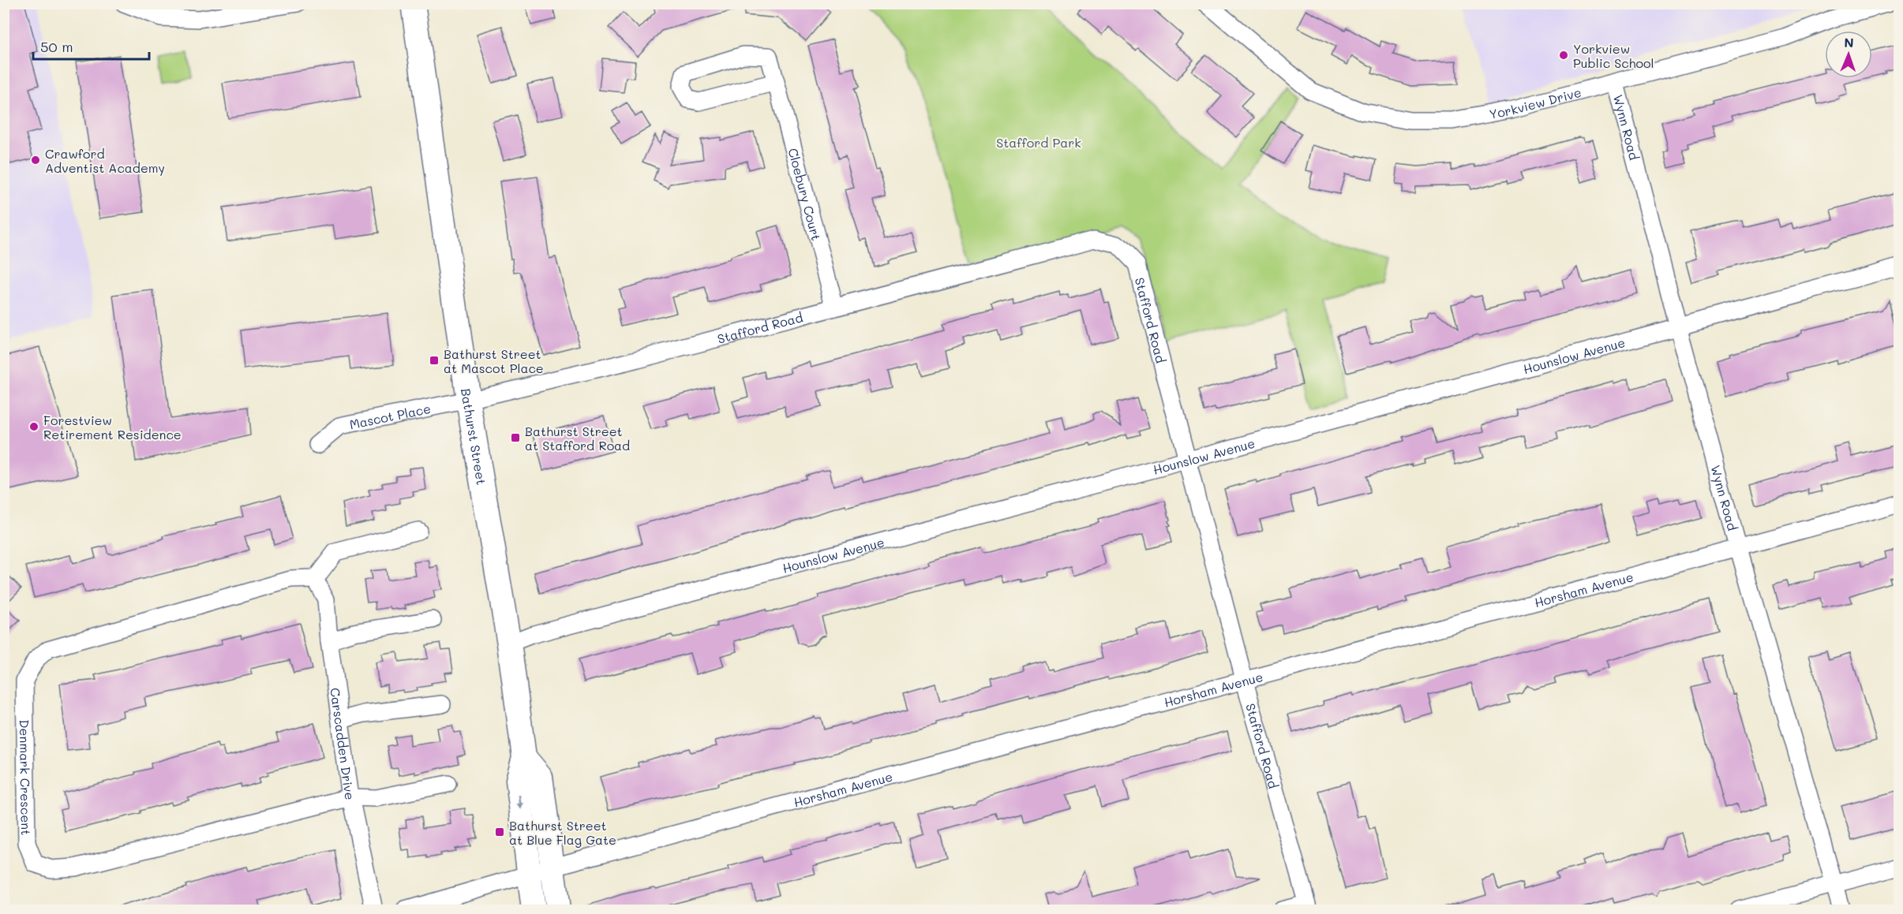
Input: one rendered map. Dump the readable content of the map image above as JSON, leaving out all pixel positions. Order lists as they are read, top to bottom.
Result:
{
  "streets": {
    "main road": ["Bathurst Street"],
    "street": [
      "Yorkview Drive",
      "Wynn Road",
      "Cloebury Court",
      "Stafford Road",
      "Hounslow Avenue",
      "Mascot Place",
      "Horsham Avenue",
      "Carscadden Drive",
      "Denmark Crescent"
    ]
  },
  "crossings": [
    ["Yorkview Drive", "Wynn Road"],
    ["Wynn Road", "Hounslow Avenue"],
    ["Wynn Road", "Horsham Avenue"],
    ["Cloebury Court", "Stafford Road"],
    ["Stafford Road", "Hounslow Avenue"],
    ["Stafford Road", "Mascot Place"],
    ["Stafford Road", "Bathurst Street"],
    ["Stafford Road", "Horsham Avenue"],
    ["Hounslow Avenue", "Bathurst Street"],
    ["Mascot Place", "Bathurst Street"],
    ["Bathurst Street", "Horsham Avenue"],
    ["Carscadden Drive", "Denmark Crescent"]
  ],
  "parks": ["Stafford Park"],
  "places": {
    "other": ["Yorkview Public School", "Crawford Adventist Academy", "Forestview Retirement Residence"],
    "transit": ["Bathurst Street at Mascot Place", "Bathurst Street at Stafford Road", "Bathurst Street at Blue Flag Gate"]
  },
  "scale_bar": "50 m",
  "north": "top"
}
